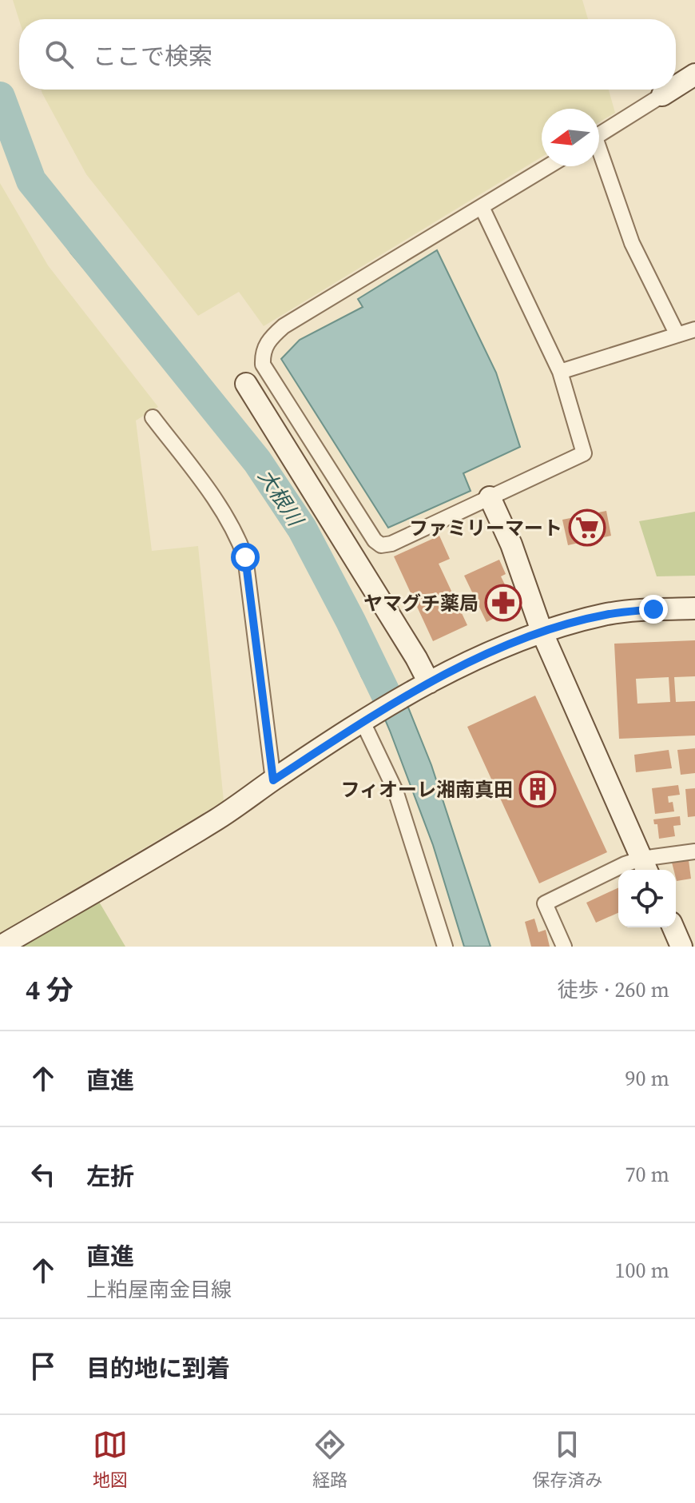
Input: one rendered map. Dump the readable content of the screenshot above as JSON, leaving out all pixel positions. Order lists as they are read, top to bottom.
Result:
{
  "water": ["大根川"],
  "places": {
    "supermarket": ["ファミリーマート"],
    "pharmacy": ["ヤマグチ薬局"],
    "building": ["フィオーレ湘南真田"]
  },
  "north": "left",
  "page": {
    "search": "ここで検索",
    "heading": ["4 分", "徒歩 · 260 m"],
    "list": [
      ["直進", "90 m"],
      ["左折", "70 m"],
      ["直進", "上粕屋南金目線", "100 m"],
      "目的地に到着"
    ],
    "nav": ["地図", "経路", "保存済み"]
  }
}
